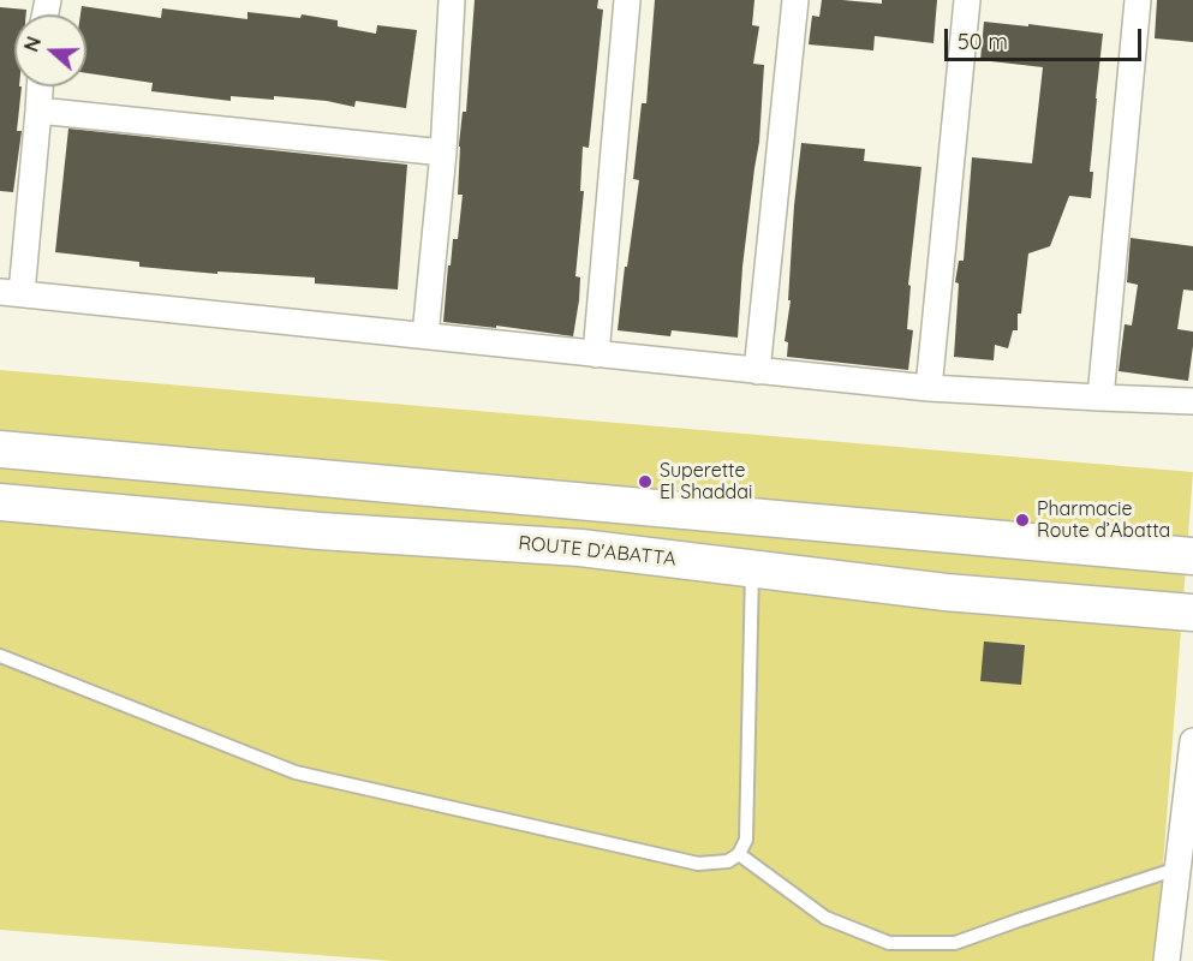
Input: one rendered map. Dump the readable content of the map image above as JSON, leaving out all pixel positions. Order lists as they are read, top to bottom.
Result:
{
  "streets": {
    "street": ["ROUTE D'ABATTA"]
  },
  "places": ["Superette El Shaddai", "Pharmacie Route d’Abatta"],
  "scale_bar": "50 m",
  "north": "left"
}
